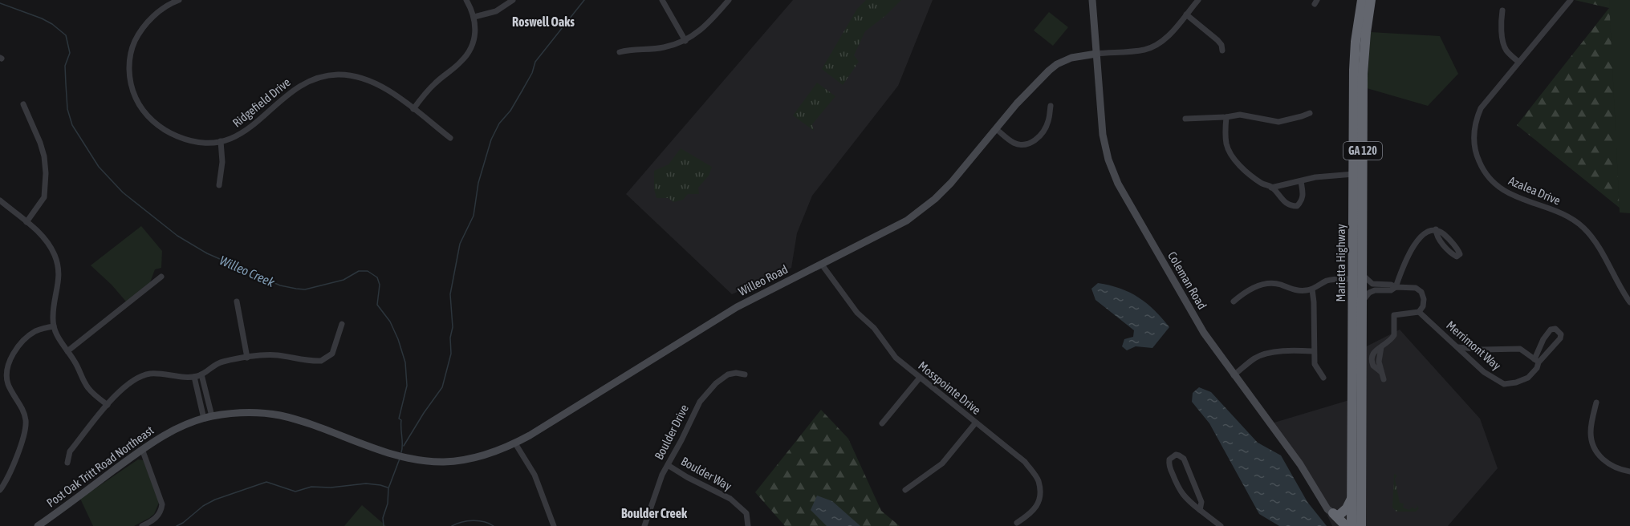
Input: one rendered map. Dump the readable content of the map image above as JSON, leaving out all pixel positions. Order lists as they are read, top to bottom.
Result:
{
  "streets": {
    "highway": ["GA 120", "Marietta Highway"],
    "street": [
      "Ridgefield Drive",
      "Azalea Drive",
      "Willeo Road",
      "Coleman Road",
      "Merrimont Way",
      "Mosspointe Drive",
      "Boulder Drive",
      "Post Oak Tritt Road Northeast",
      "Boulder Way"
    ]
  },
  "crossings": [
    ["Willeo Road", "Coleman Road"],
    ["Willeo Road", "Mosspointe Drive"],
    ["Willeo Road", "Post Oak Tritt Road Northeast"],
    ["Boulder Drive", "Boulder Way"]
  ],
  "districts": ["Roswell Oaks", "Boulder Creek"],
  "water": ["Willeo Creek"]
}
